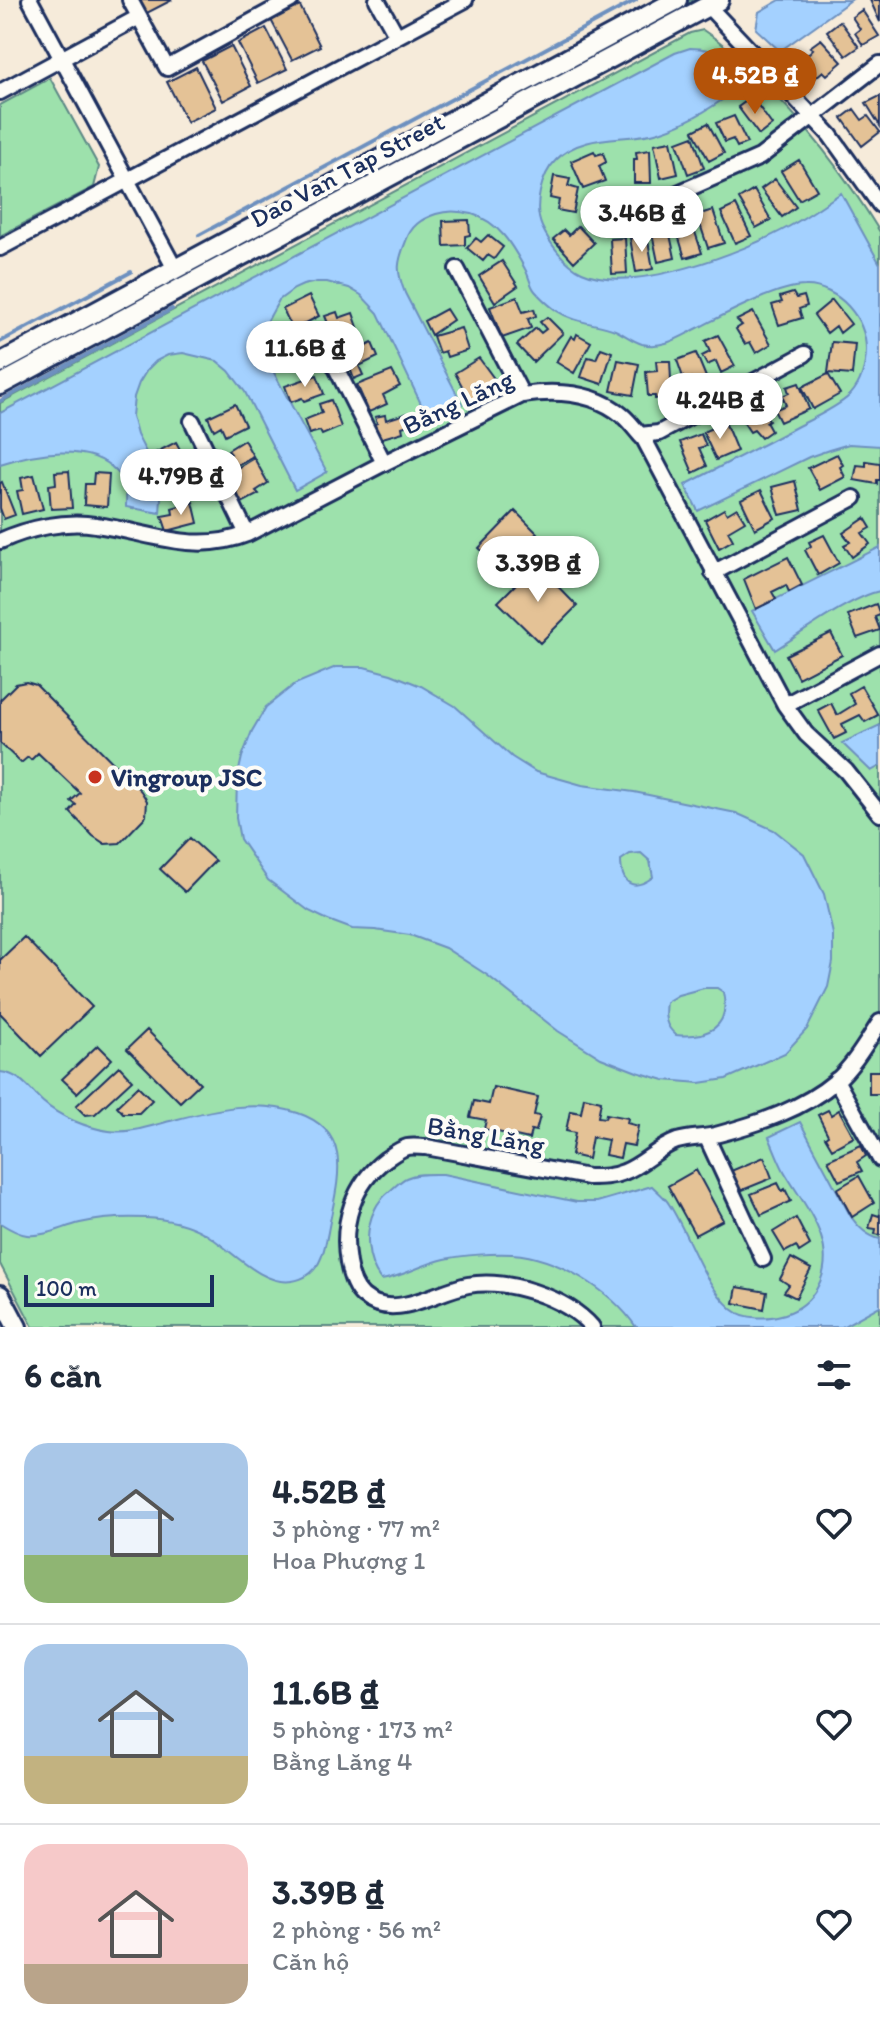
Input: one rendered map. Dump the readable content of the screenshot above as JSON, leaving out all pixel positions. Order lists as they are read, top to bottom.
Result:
{
  "streets": {
    "main road": ["Dao Van Tap Street"],
    "street": ["Bằng Lăng"]
  },
  "places": ["Vingroup JSC"],
  "scale_bar": "100 m",
  "page": {
    "price": [
      "4.52B ₫",
      "3.46B ₫",
      "11.6B ₫",
      "4.24B ₫",
      "4.79B ₫",
      "3.39B ₫"
    ],
    "scale": "100 m",
    "heading": "6 căn",
    "list": [
      {
        "name": "4.52B ₫",
        "note": "3 phòng · 77 m² · Hoa Phượng 1"
      },
      {
        "name": "11.6B ₫",
        "note": "5 phòng · 173 m² · Bằng Lăng 4"
      },
      {
        "name": "3.39B ₫",
        "note": "2 phòng · 56 m² · Căn hộ"
      }
    ]
  }
}
